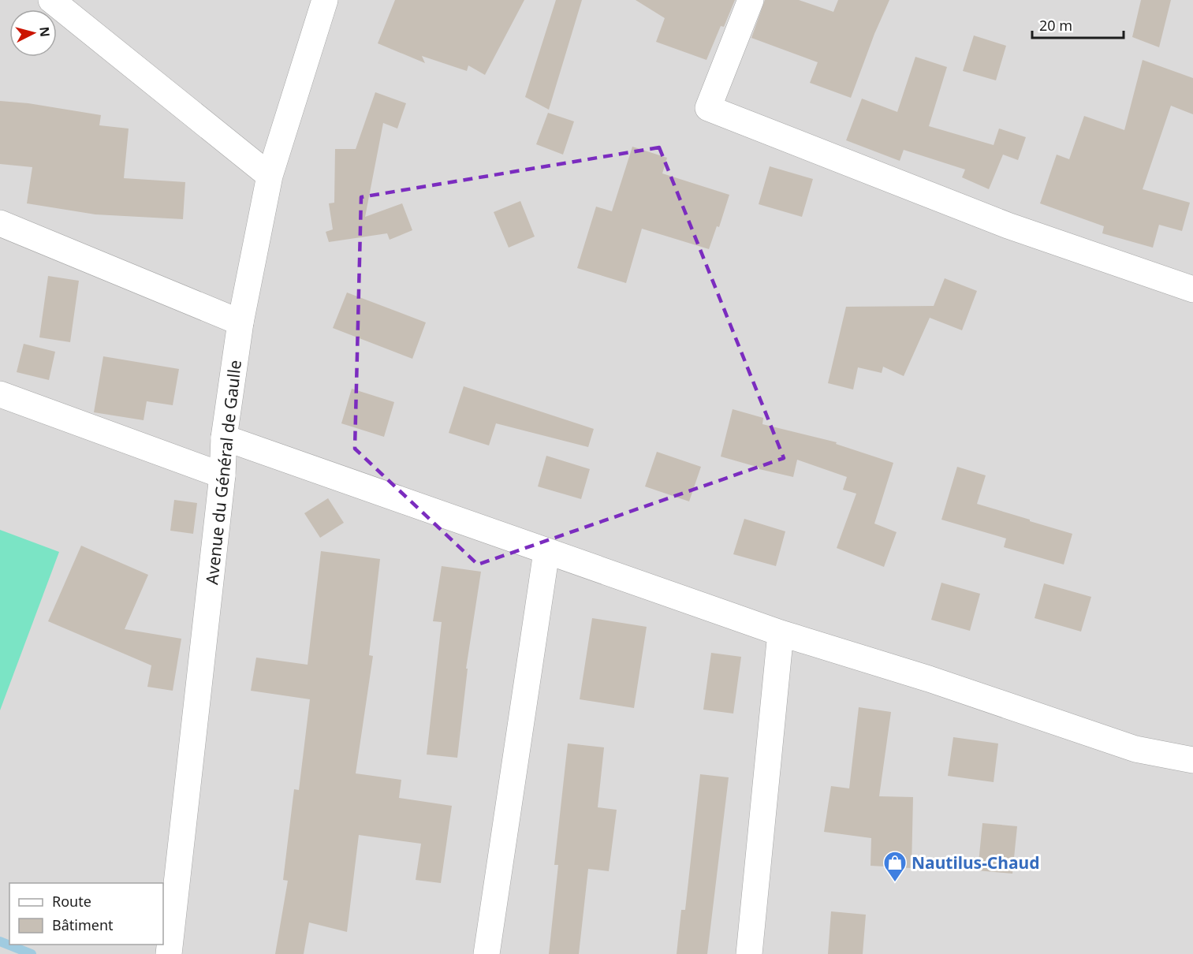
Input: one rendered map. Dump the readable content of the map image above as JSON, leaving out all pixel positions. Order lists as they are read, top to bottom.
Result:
{
  "streets": {
    "street": ["Avenue du Général de Gaulle"]
  },
  "places": {
    "shop": ["Nautilus-Chaud"]
  },
  "legend": ["Route", "Bâtiment"],
  "scale_bar": "20 m",
  "north": "right"
}
